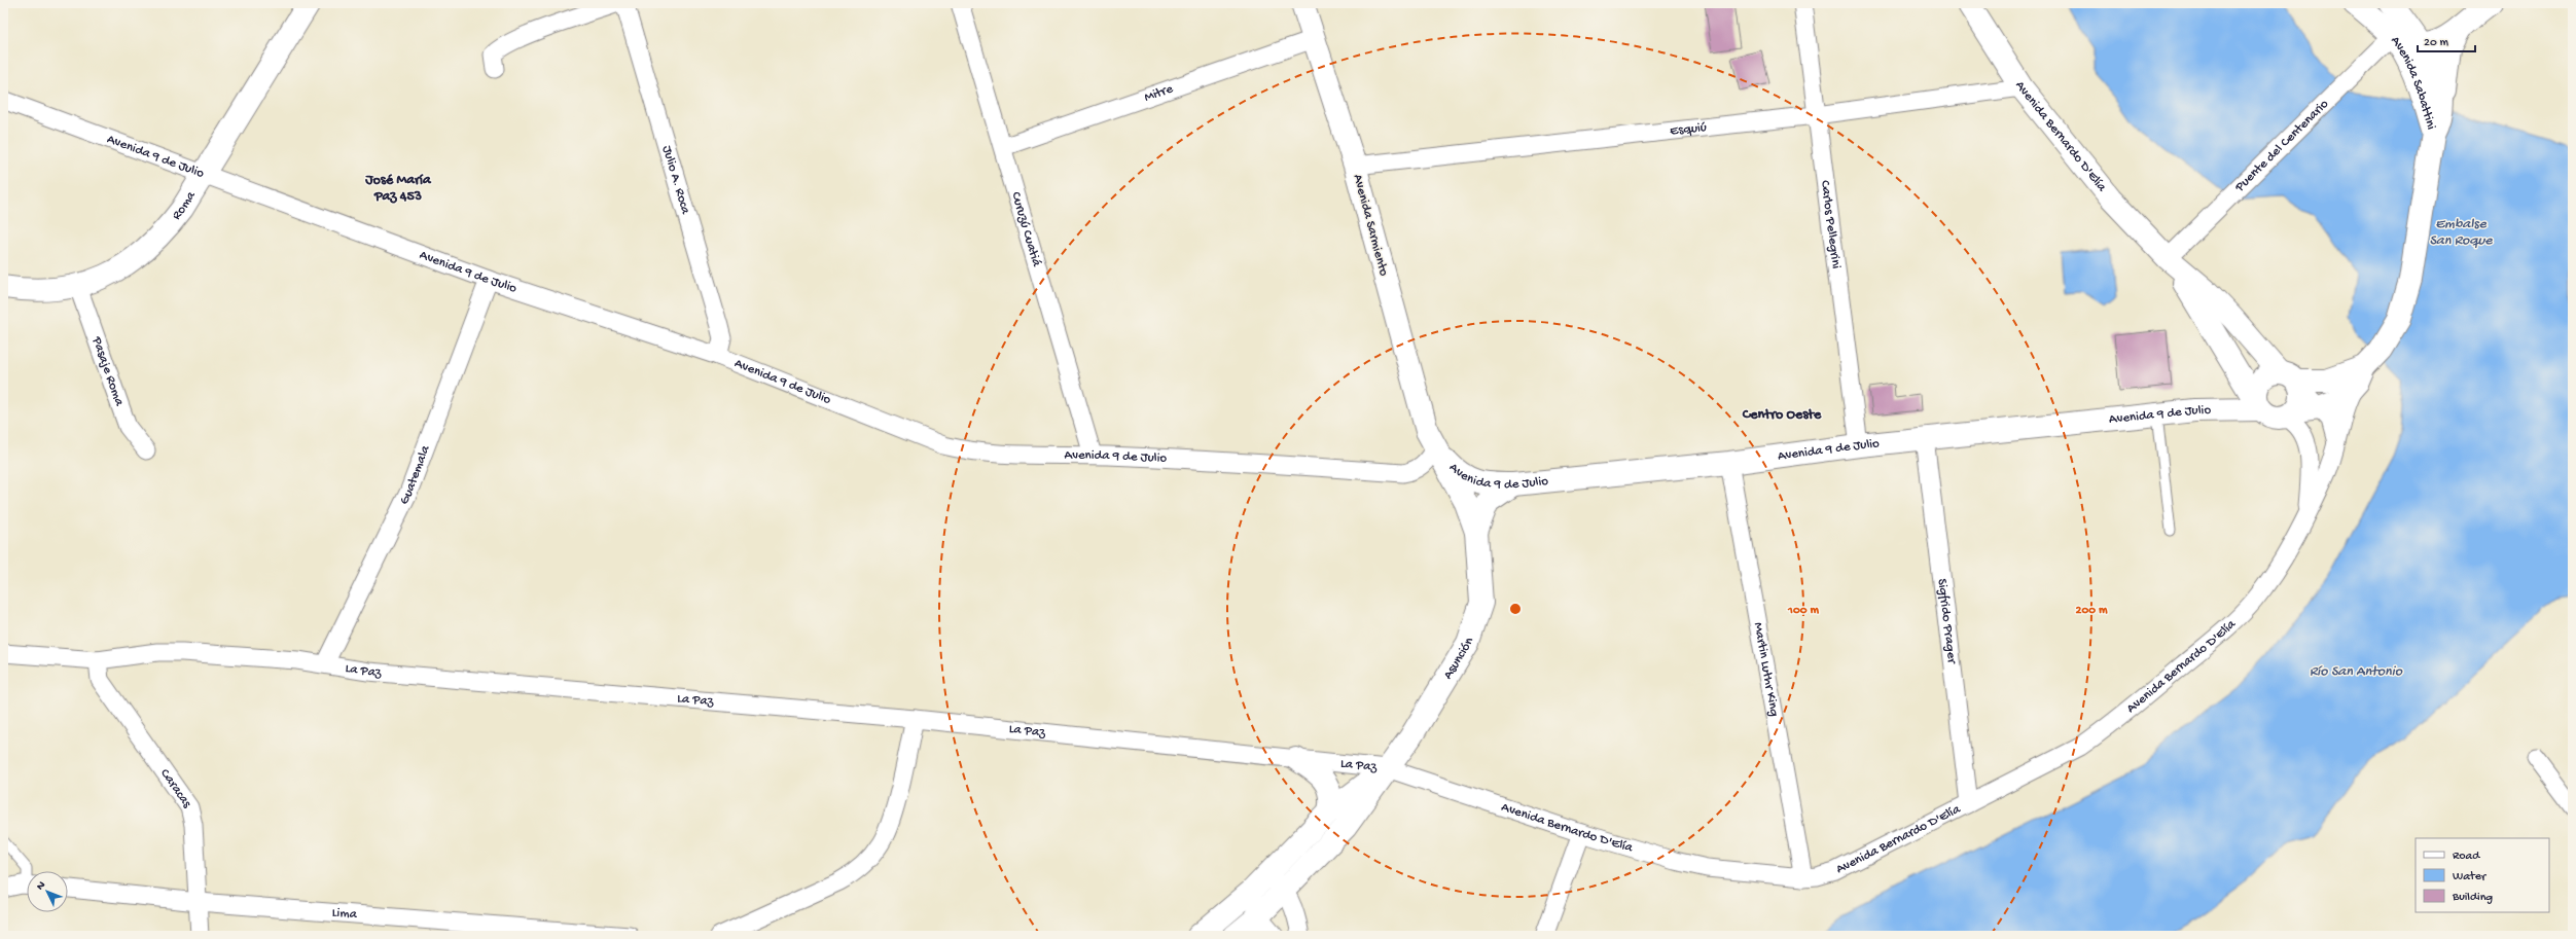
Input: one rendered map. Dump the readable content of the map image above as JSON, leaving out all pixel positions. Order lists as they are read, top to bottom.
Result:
{
  "streets": {
    "main road": [
      "Avenida Sabattini",
      "Avenida Bernardo D'Elía",
      "Avenida 9 de Julio",
      "Roma",
      "Avenida Sarmiento",
      "Asunción"
    ],
    "street": [
      "Mitre",
      "Esquiú",
      "Puente del Centenario",
      "Julio A. Roca",
      "Carlos Pellegrini",
      "Curuzú Cuatiá",
      "Pasaje Roma",
      "Guatemala",
      "Sigfrido Prager",
      "La Paz",
      "Martin Luthr King",
      "Caracas",
      "Lima"
    ]
  },
  "crossings": [
    ["Avenida Sabattini", "Puente del Centenario"],
    ["Mitre", "Avenida Sarmiento"],
    ["Mitre", "Curuzú Cuatiá"],
    ["Esquiú", "Avenida Bernardo D'Elía"],
    ["Esquiú", "Carlos Pellegrini"],
    ["Esquiú", "Avenida Sarmiento"],
    ["Avenida Bernardo D'Elía", "Puente del Centenario"],
    ["Avenida Bernardo D'Elía", "Avenida 9 de Julio"],
    ["Avenida Bernardo D'Elía", "Sigfrido Prager"],
    ["Avenida Bernardo D'Elía", "Asunción"],
    ["Avenida Bernardo D'Elía", "La Paz"],
    ["Avenida Bernardo D'Elía", "Martin Luthr King"],
    ["Avenida 9 de Julio", "Julio A. Roca"],
    ["Avenida 9 de Julio", "Roma"],
    ["Avenida 9 de Julio", "Carlos Pellegrini"],
    ["Avenida 9 de Julio", "Avenida Sarmiento"],
    ["Avenida 9 de Julio", "Curuzú Cuatiá"],
    ["Avenida 9 de Julio", "Guatemala"],
    ["Avenida 9 de Julio", "Sigfrido Prager"],
    ["Avenida 9 de Julio", "Asunción"],
    ["Avenida 9 de Julio", "Martin Luthr King"],
    ["Roma", "Pasaje Roma"],
    ["Avenida Sarmiento", "Asunción"],
    ["Guatemala", "La Paz"],
    ["Asunción", "La Paz"],
    ["La Paz", "Caracas"],
    ["Caracas", "Lima"]
  ],
  "districts": ["José María Paz 453", "Centro Oeste"],
  "water": ["Embalse San Roque", "Río San Antonio"],
  "legend": ["Road", "Water", "Building"],
  "scale_bar": "20 m",
  "north": "top left",
  "rings": ["100 m", "200 m"]
}
